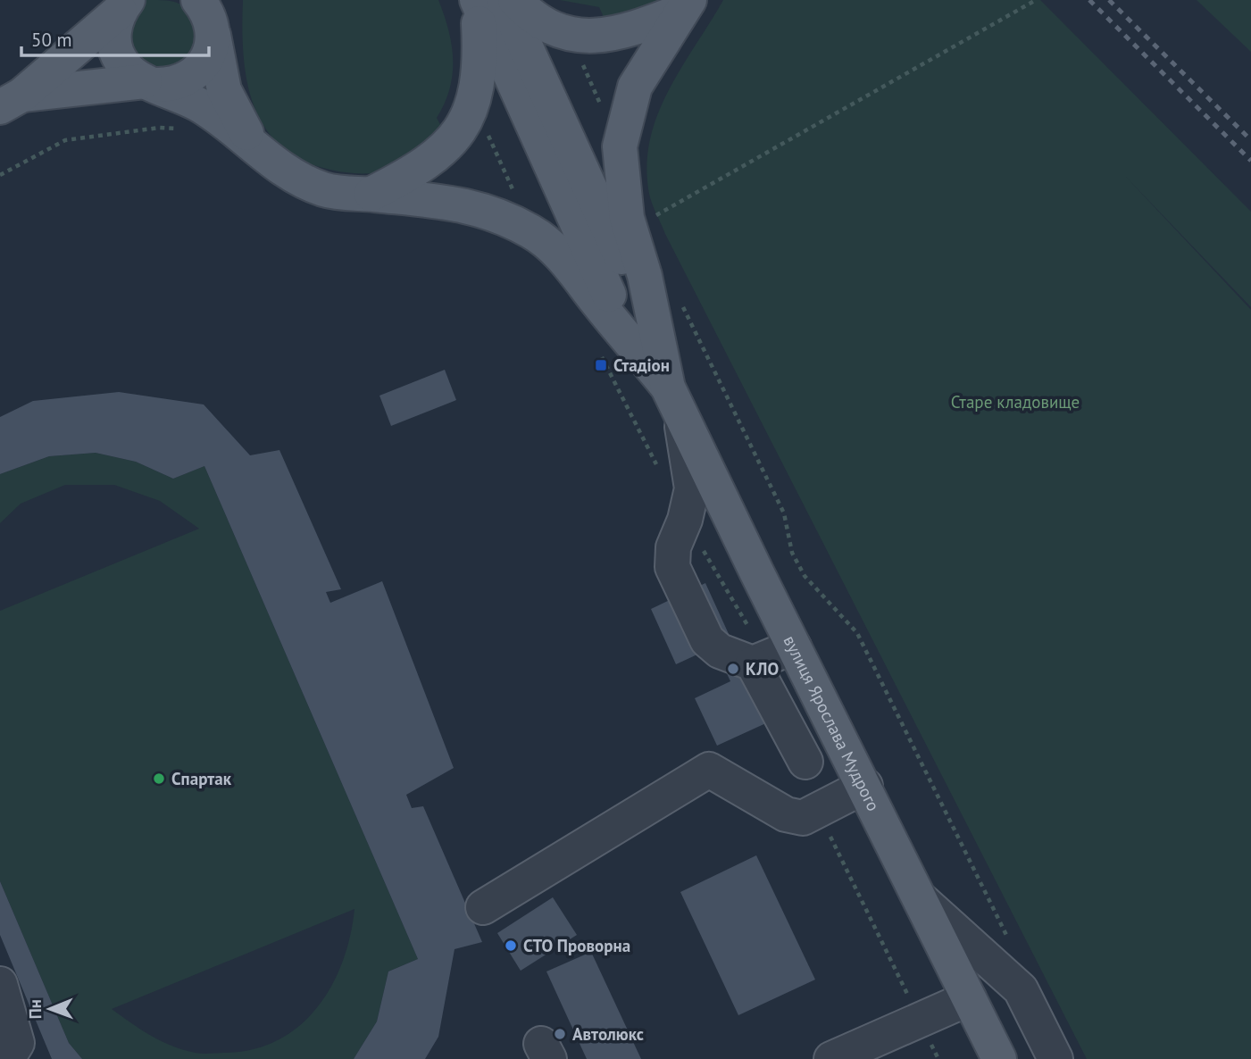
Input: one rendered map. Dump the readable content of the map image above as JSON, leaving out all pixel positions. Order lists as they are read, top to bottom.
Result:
{
  "streets": {
    "main road": ["вулиця Ярослава Мудрого"]
  },
  "parks": ["Старе кладовище"],
  "places": {
    "transit": ["Стадіон"],
    "other": [
      "КЛО",
      "Спартак",
      "СТО Проворна",
      "Автолюкс"
    ]
  },
  "scale_bar": "50 m",
  "north": "left"
}
